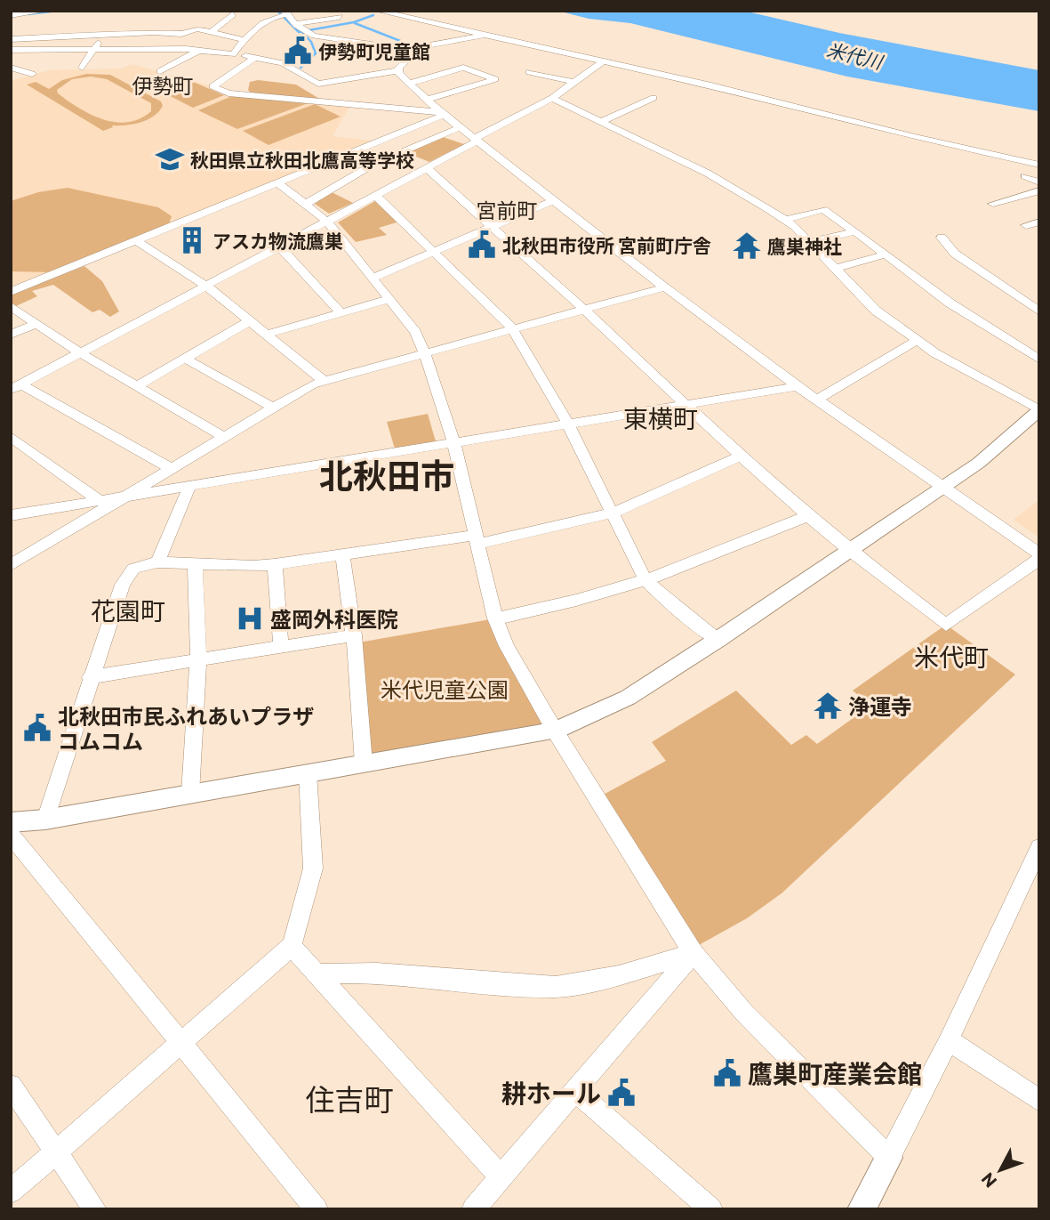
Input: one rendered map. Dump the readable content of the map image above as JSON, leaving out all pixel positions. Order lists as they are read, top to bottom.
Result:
{
  "districts": [
    "伊勢町",
    "宮前町",
    "東横町",
    "北秋田市",
    "花園町",
    "米代町",
    "住吉町"
  ],
  "water": ["米代川"],
  "parks": ["米代児童公園"],
  "places": {
    "public building": [
      "伊勢町児童館",
      "北秋田市役所 宮前町庁舎",
      "北秋田市民ふれあいプラザ コムコム",
      "鷹巣町産業会館",
      "耕ホール"
    ],
    "school or university": ["秋田県立秋田北鷹高等学校"],
    "building": ["アスカ物流鷹巣"],
    "temple": ["鷹巣神社", "浄運寺"],
    "hospital": ["盛岡外科医院"]
  },
  "north": "bottom left"
}
